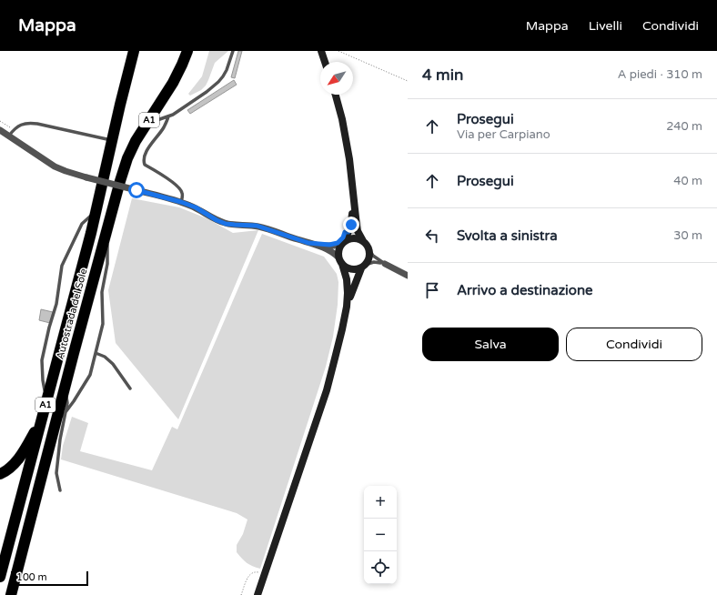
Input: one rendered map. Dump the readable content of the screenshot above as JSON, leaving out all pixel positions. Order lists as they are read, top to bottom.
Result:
{
  "streets": {
    "highway": ["A1", "Autostrada del Sole"]
  },
  "crossings": [
    ["A1", "Autostrada del Sole"]
  ],
  "scale_bar": "100 m",
  "north": "bottom left",
  "page": {
    "header": "Mappa",
    "nav": ["Mappa", "Livelli", "Condividi"],
    "heading": ["4 min", "A piedi · 310 m"],
    "list": [
      ["Prosegui", "Via per Carpiano", "240 m"],
      ["Prosegui", "40 m"],
      ["Svolta a sinistra", "30 m"],
      "Arrivo a destinazione"
    ],
    "buttons": ["Salva", "Condividi"],
    "map_buttons": ["+", "−"],
    "scale": "100 m"
  }
}
